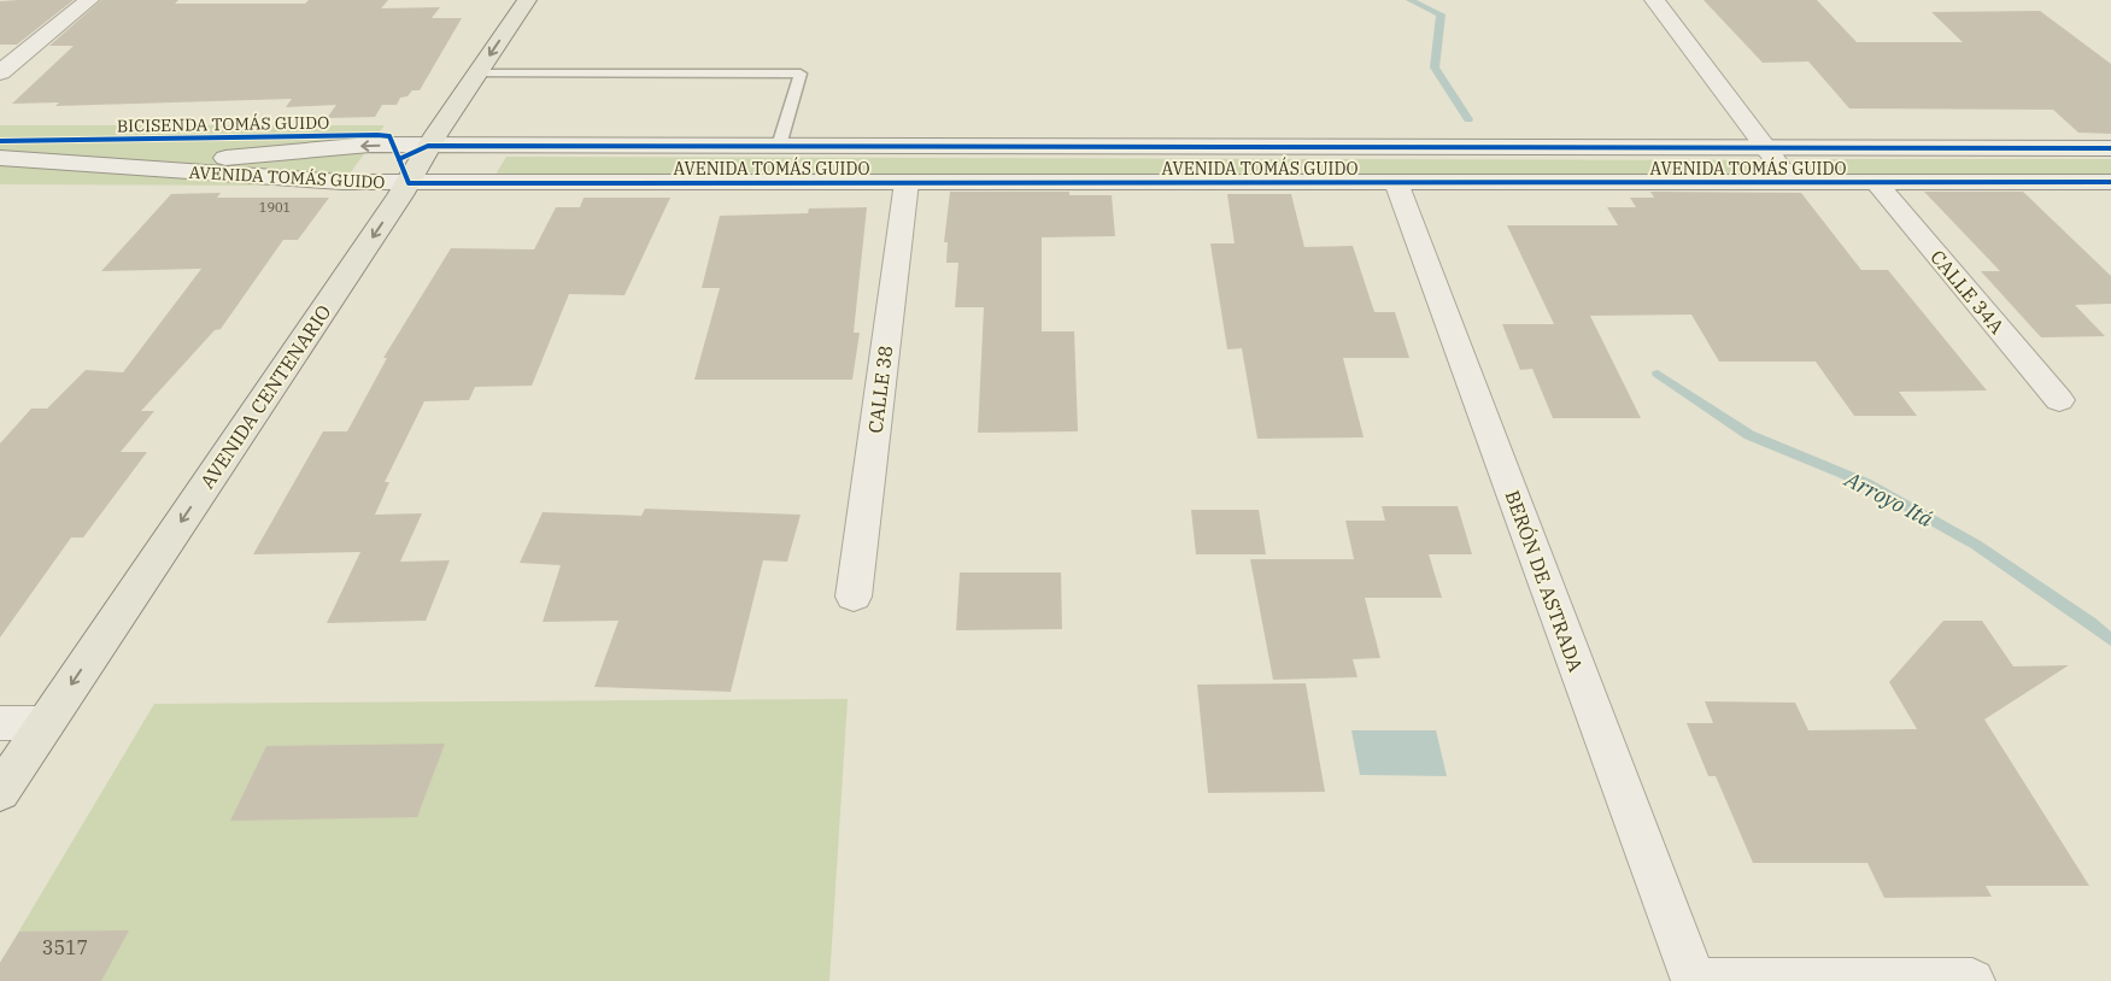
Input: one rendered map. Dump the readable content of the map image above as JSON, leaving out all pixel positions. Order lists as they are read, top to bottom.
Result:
{
  "streets": {
    "main road": [
      "AVENIDA TOMÁS GUIDO",
      "CALLE 34A",
      "CALLE 38",
      "AVENIDA CENTENARIO",
      "BERÓN DE ASTRADA"
    ],
    "cycle path": ["BICISENDA TOMÁS GUIDO"]
  },
  "crossings": [
    ["AVENIDA TOMÁS GUIDO", "CALLE 34A"],
    ["AVENIDA TOMÁS GUIDO", "CALLE 38"],
    ["AVENIDA TOMÁS GUIDO", "AVENIDA CENTENARIO"],
    ["AVENIDA TOMÁS GUIDO", "BERÓN DE ASTRADA"]
  ],
  "one_way": ["AVENIDA CENTENARIO"],
  "water": ["Arroyo Itá"],
  "house_numbers": ["1901", "3517"]
}
